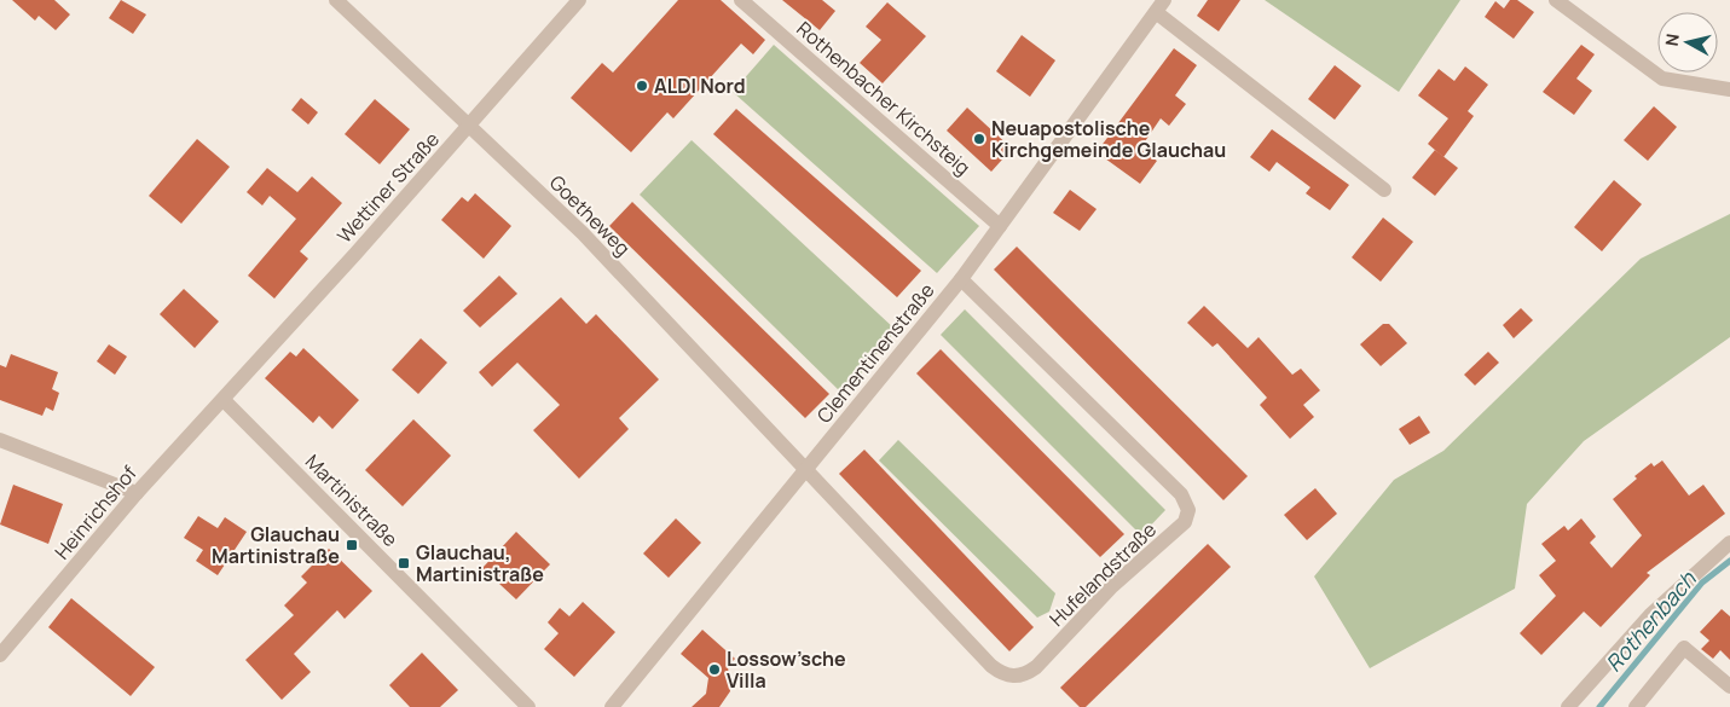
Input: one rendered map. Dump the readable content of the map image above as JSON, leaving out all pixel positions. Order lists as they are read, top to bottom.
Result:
{
  "streets": {
    "street": [
      "Rothenbacher Kirchsteig",
      "Wettiner Straße",
      "Goetheweg",
      "Clementinenstraße",
      "Martinistraße",
      "Heinrichshof",
      "Hufelandstraße"
    ]
  },
  "crossings": [
    ["Rothenbacher Kirchsteig", "Clementinenstraße"],
    ["Wettiner Straße", "Goetheweg"],
    ["Wettiner Straße", "Martinistraße"],
    ["Wettiner Straße", "Heinrichshof"],
    ["Goetheweg", "Clementinenstraße"],
    ["Goetheweg", "Hufelandstraße"],
    ["Clementinenstraße", "Hufelandstraße"],
    ["Martinistraße", "Heinrichshof"]
  ],
  "water": ["Rothenbach"],
  "places": {
    "other": ["ALDI Nord", "Neuapostolische Kirchgemeinde Glauchau", "Lossow’sche Villa"],
    "transit": ["Glauchau Martinistraße", "Glauchau, Martinistraße"]
  },
  "north": "left"
}
